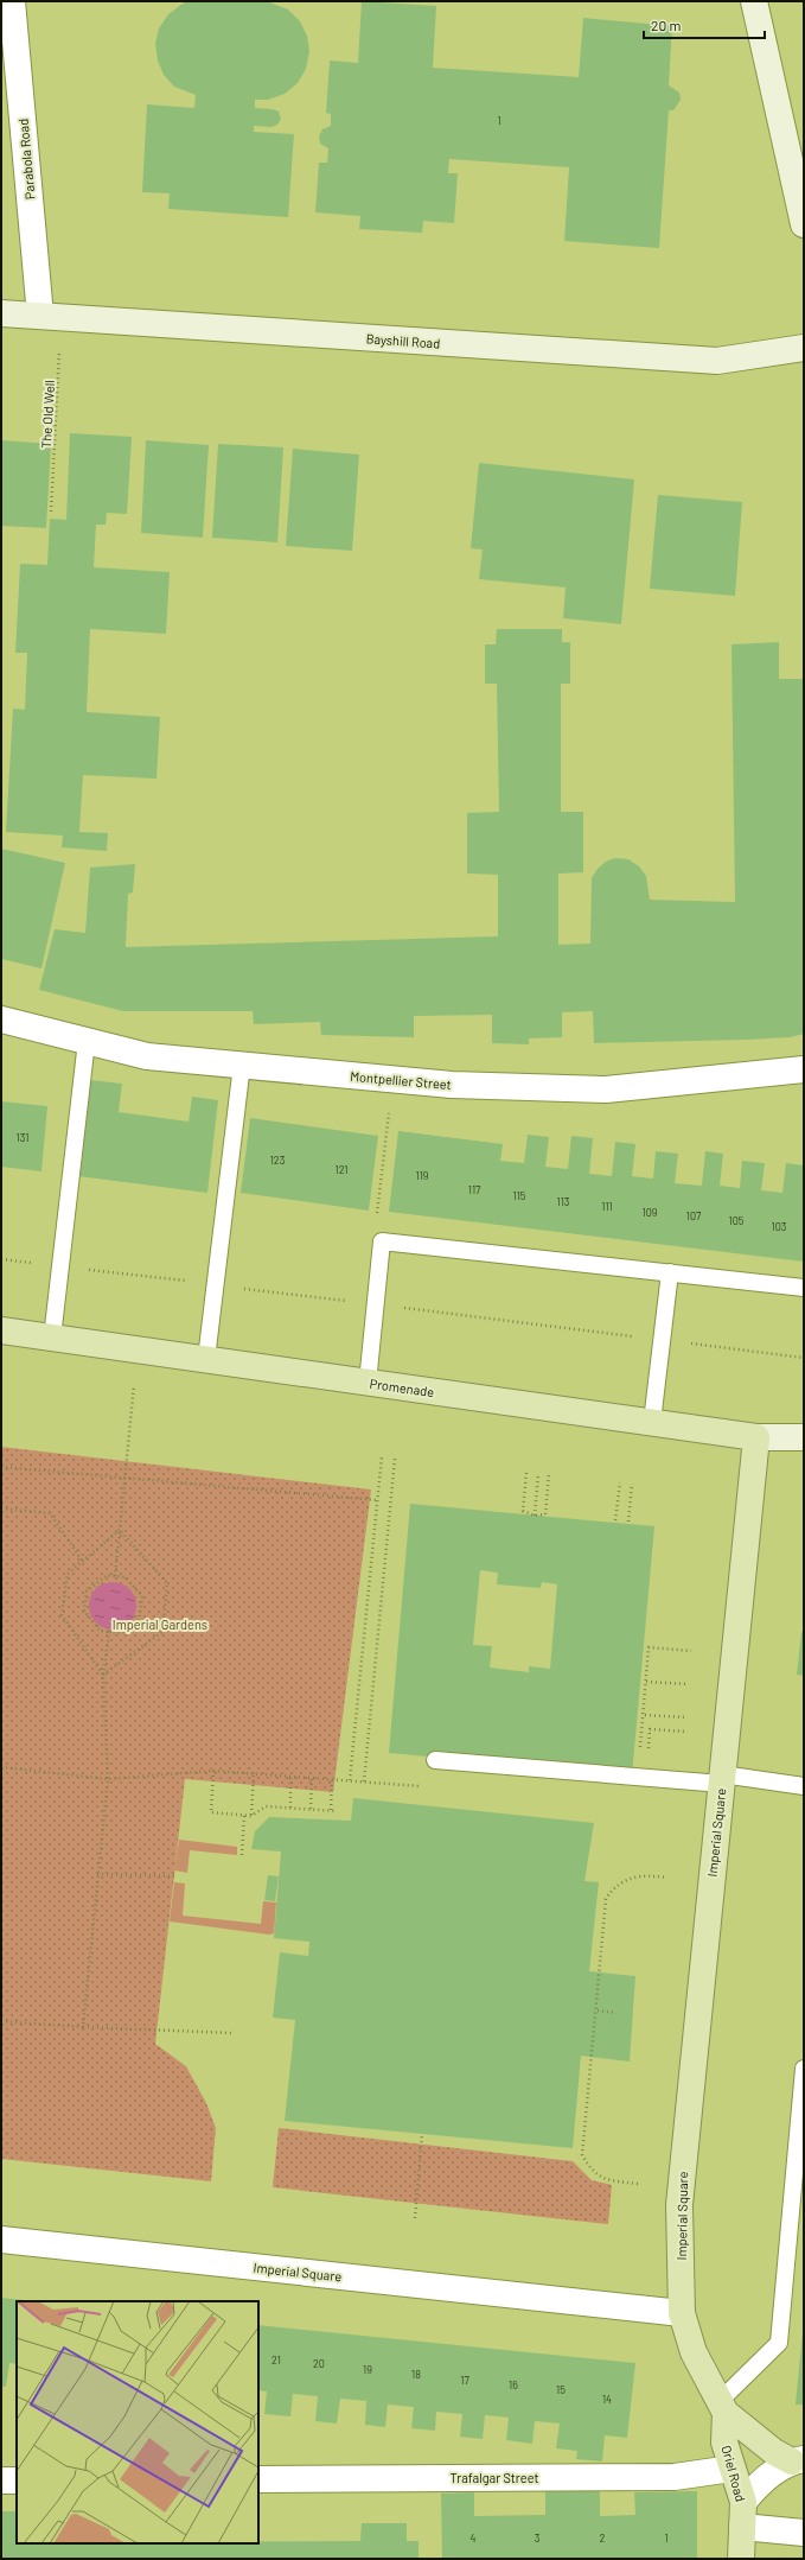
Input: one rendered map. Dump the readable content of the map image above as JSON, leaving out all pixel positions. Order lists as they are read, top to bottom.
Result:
{
  "streets": {
    "main road": ["Promenade", "Imperial Square", "Oriel Road"],
    "street": [
      "Parabola Road",
      "Bayshill Road",
      "Montpellier Street",
      "Trafalgar Street"
    ],
    "path": ["The Old Well"]
  },
  "crossings": [
    ["Parabola Road", "Bayshill Road"],
    ["Parabola Road", "The Old Well"],
    ["Bayshill Road", "The Old Well"],
    ["Promenade", "Imperial Square"],
    ["Imperial Square", "Oriel Road"],
    ["Oriel Road", "Trafalgar Street"]
  ],
  "parks": ["Imperial Gardens"],
  "house_numbers": [
    "1",
    "131",
    "123",
    "121",
    "119",
    "117",
    "115",
    "113",
    "111",
    "109",
    "107",
    "105",
    "103",
    "21",
    "20",
    "19",
    "18",
    "17",
    "16",
    "15",
    "14",
    "4",
    "3",
    "2",
    "1"
  ],
  "scale_bar": "20 m"
}
